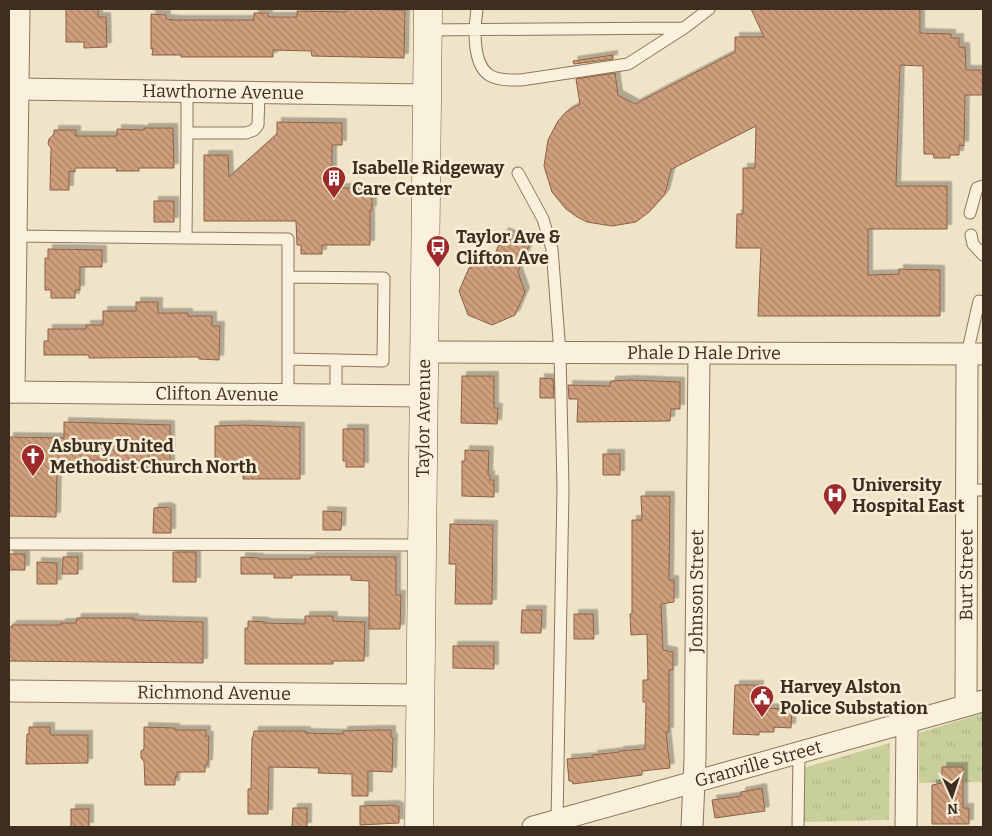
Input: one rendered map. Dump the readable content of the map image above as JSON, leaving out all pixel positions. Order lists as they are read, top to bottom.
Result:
{
  "streets": {
    "main road": ["Taylor Avenue"],
    "street": [
      "Hawthorne Avenue",
      "Phale D Hale Drive",
      "Clifton Avenue",
      "Burt Street",
      "Johnson Street",
      "Richmond Avenue",
      "Granville Street"
    ]
  },
  "crossings": [
    ["Hawthorne Avenue", "Taylor Avenue"],
    ["Phale D Hale Drive", "Taylor Avenue"],
    ["Phale D Hale Drive", "Burt Street"],
    ["Phale D Hale Drive", "Johnson Street"],
    ["Clifton Avenue", "Taylor Avenue"],
    ["Taylor Avenue", "Richmond Avenue"],
    ["Burt Street", "Granville Street"],
    ["Johnson Street", "Granville Street"]
  ],
  "places": {
    "building": ["Isabelle Ridgeway Care Center"],
    "bus stop": ["Taylor Ave & Clifton Ave"],
    "church": ["Asbury United Methodist Church North"],
    "hospital": ["University Hospital East"],
    "public building": ["Harvey Alston Police Substation"]
  },
  "north": "bottom"
}
